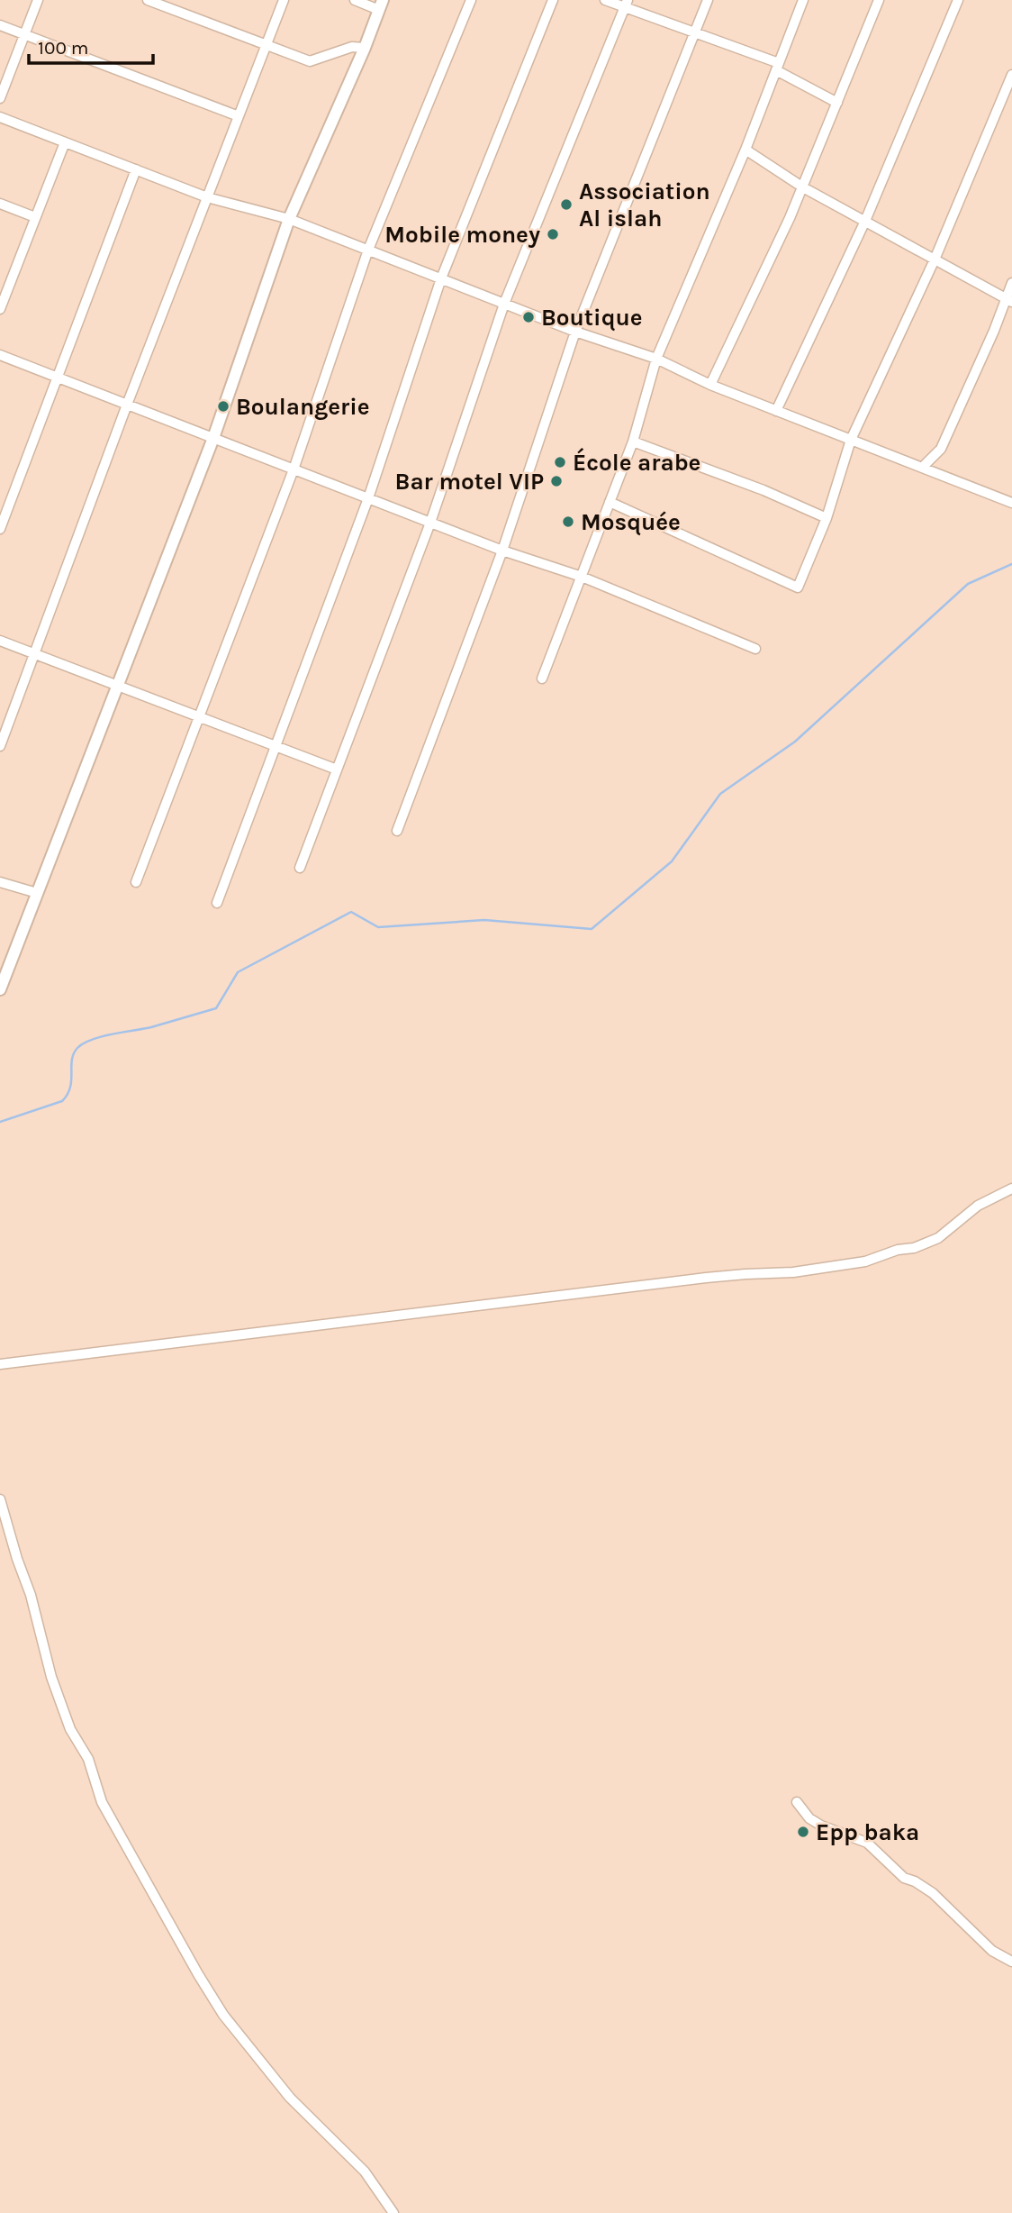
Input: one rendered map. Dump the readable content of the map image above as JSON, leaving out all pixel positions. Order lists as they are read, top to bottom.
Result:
{
  "places": [
    "Association Al islah",
    "Mobile money",
    "Boutique",
    "Boulangerie",
    "École arabe",
    "Bar motel VIP",
    "Mosquée",
    "Epp baka"
  ],
  "scale_bar": "100 m"
}
